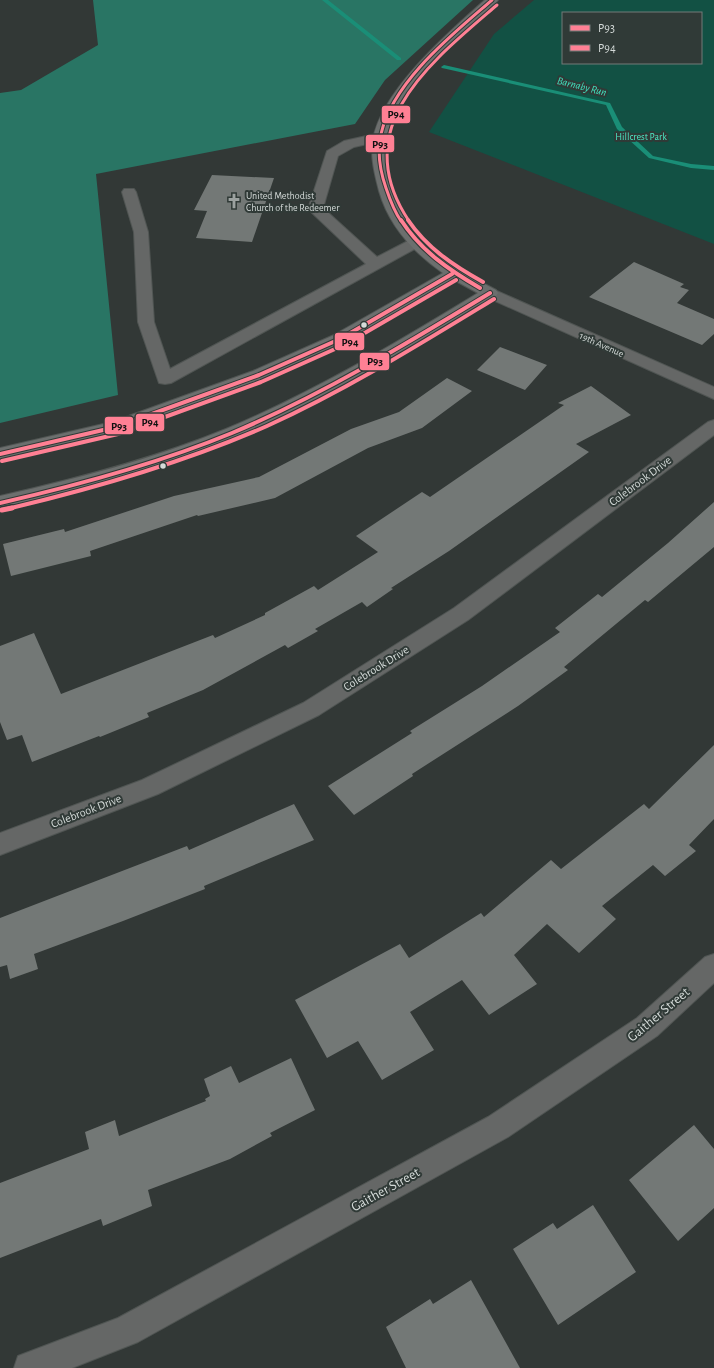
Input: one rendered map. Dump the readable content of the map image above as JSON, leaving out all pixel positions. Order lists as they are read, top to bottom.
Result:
{
  "streets": {
    "street": ["19th Avenue", "Colebrook Drive", "Gaither Street"]
  },
  "water": ["Barnaby Run"],
  "parks": ["Hillcrest Park"],
  "places": {
    "church": ["United Methodist Church of the Redeemer"]
  },
  "lines": ["transit line P93", "transit line P94"],
  "legend": ["P93", "P94"]
}
